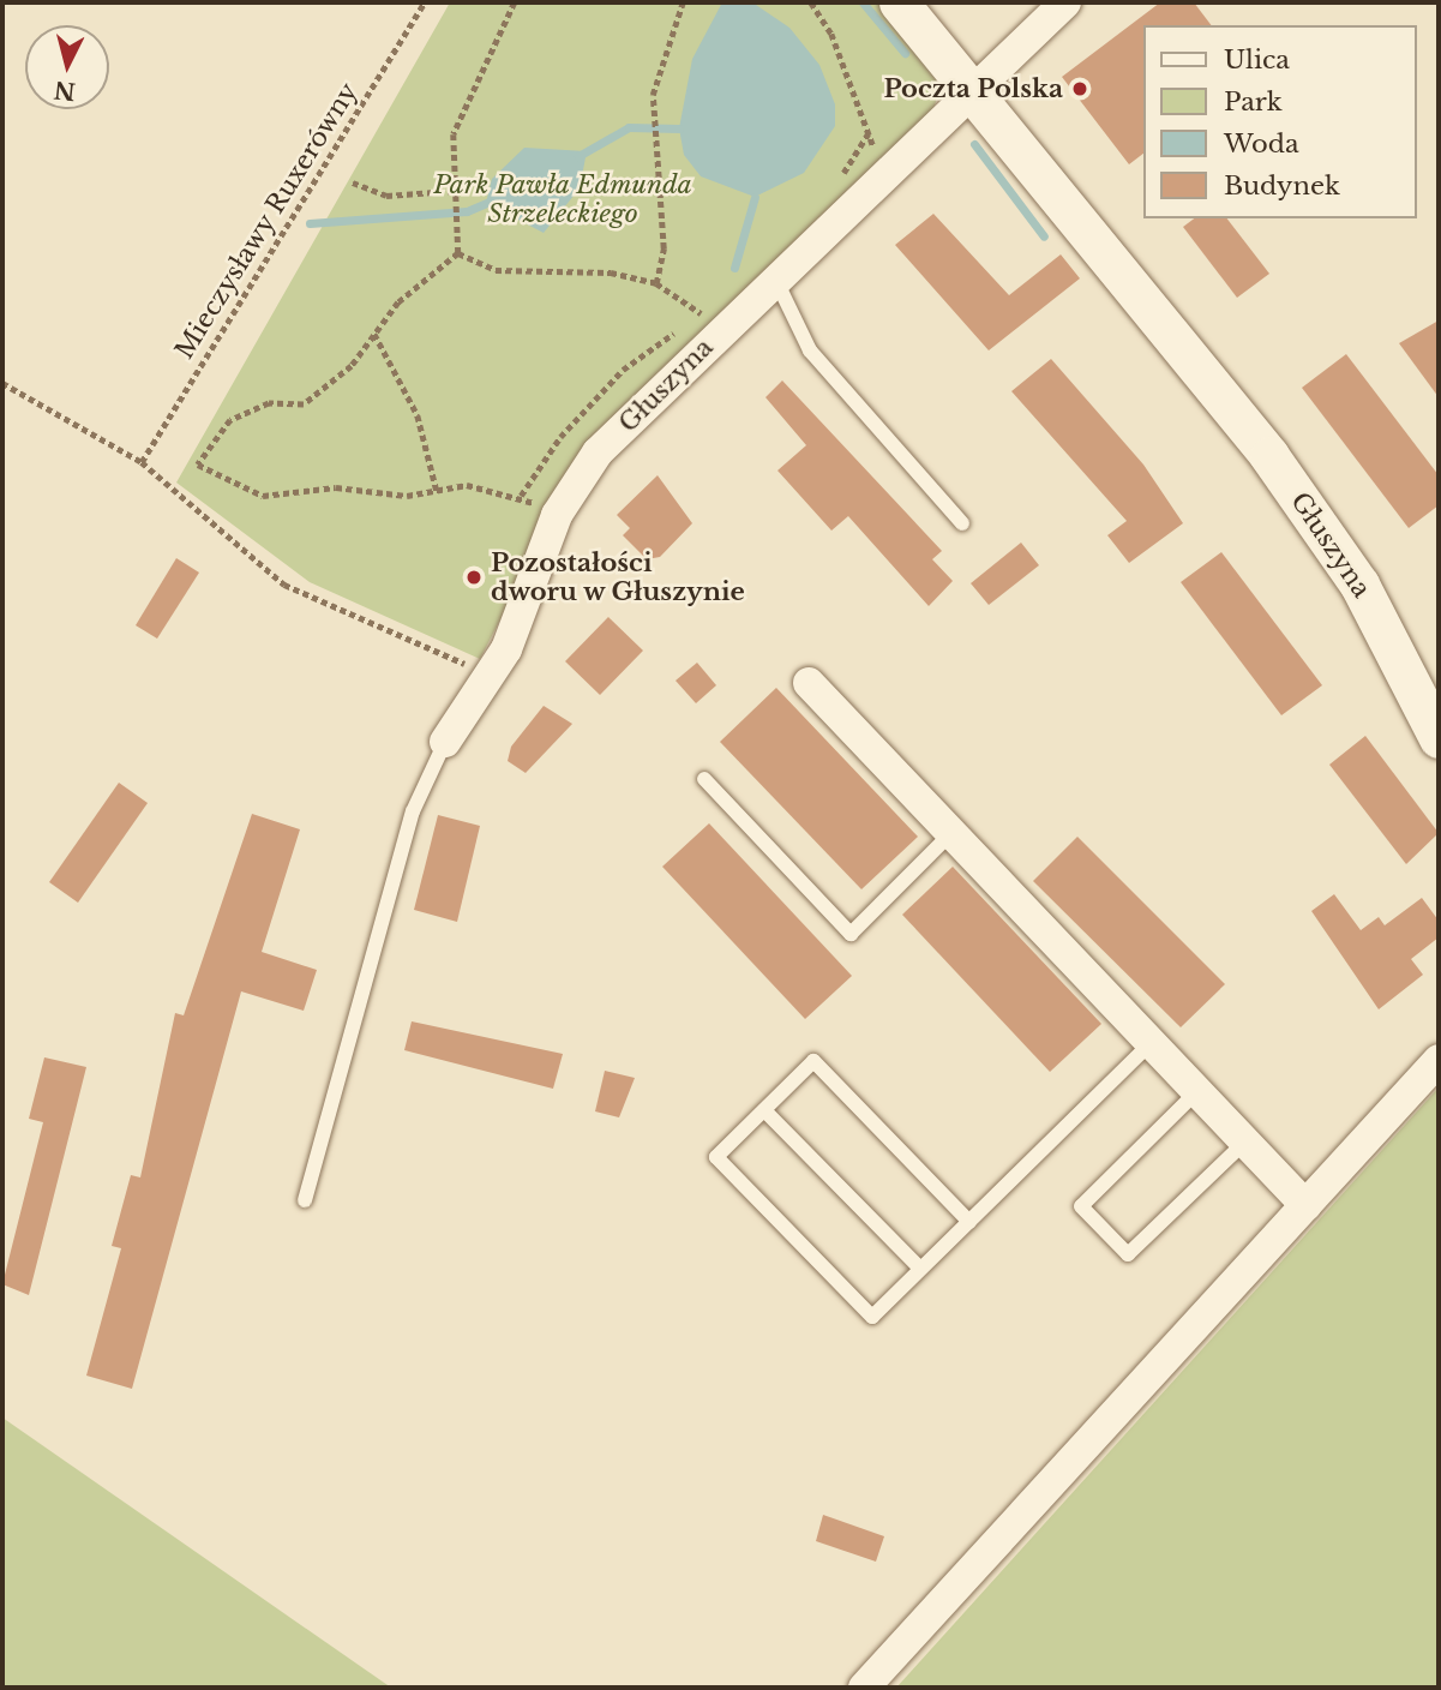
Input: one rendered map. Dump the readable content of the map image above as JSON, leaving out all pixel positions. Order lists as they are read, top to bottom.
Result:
{
  "streets": {
    "street": ["Głuszyna"],
    "path": ["Mieczysławy Ruxerówny"]
  },
  "parks": ["Park Pawła Edmunda Strzeleckiego"],
  "places": ["Poczta Polska", "Pozostałości dworu w Głuszynie"],
  "legend": [
    "Ulica",
    "Park",
    "Woda",
    "Budynek"
  ],
  "north": "bottom"
}
